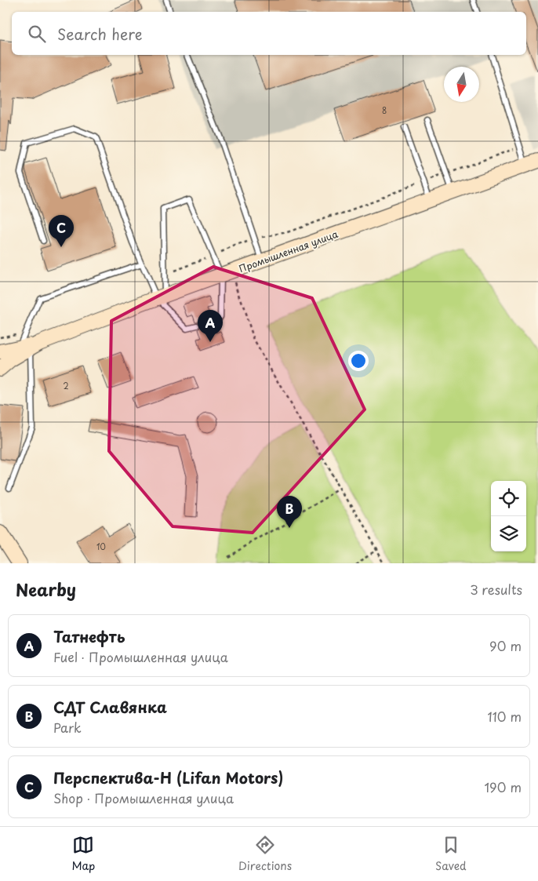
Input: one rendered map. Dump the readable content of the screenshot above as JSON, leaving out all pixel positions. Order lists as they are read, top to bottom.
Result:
{
  "streets": {
    "main road": ["Промышленная улица"]
  },
  "house_numbers": ["8", "2", "10"],
  "north": "bottom",
  "page": {
    "search": "Search here",
    "pins": ["C", "A", "B"],
    "heading": ["Nearby", "3 results"],
    "list": [
      {
        "mark": "A",
        "name": "Татнефть",
        "note": "Fuel · Промышленная улица",
        "value": "90 m"
      },
      {
        "mark": "B",
        "name": "СДТ Славянка",
        "note": "Park",
        "value": "110 m"
      },
      {
        "mark": "C",
        "name": "Перспектива-Н (Lifan Motors)",
        "note": "Shop · Промышленная улица",
        "value": "190 m"
      }
    ],
    "nav": ["Map", "Directions", "Saved"]
  }
}
